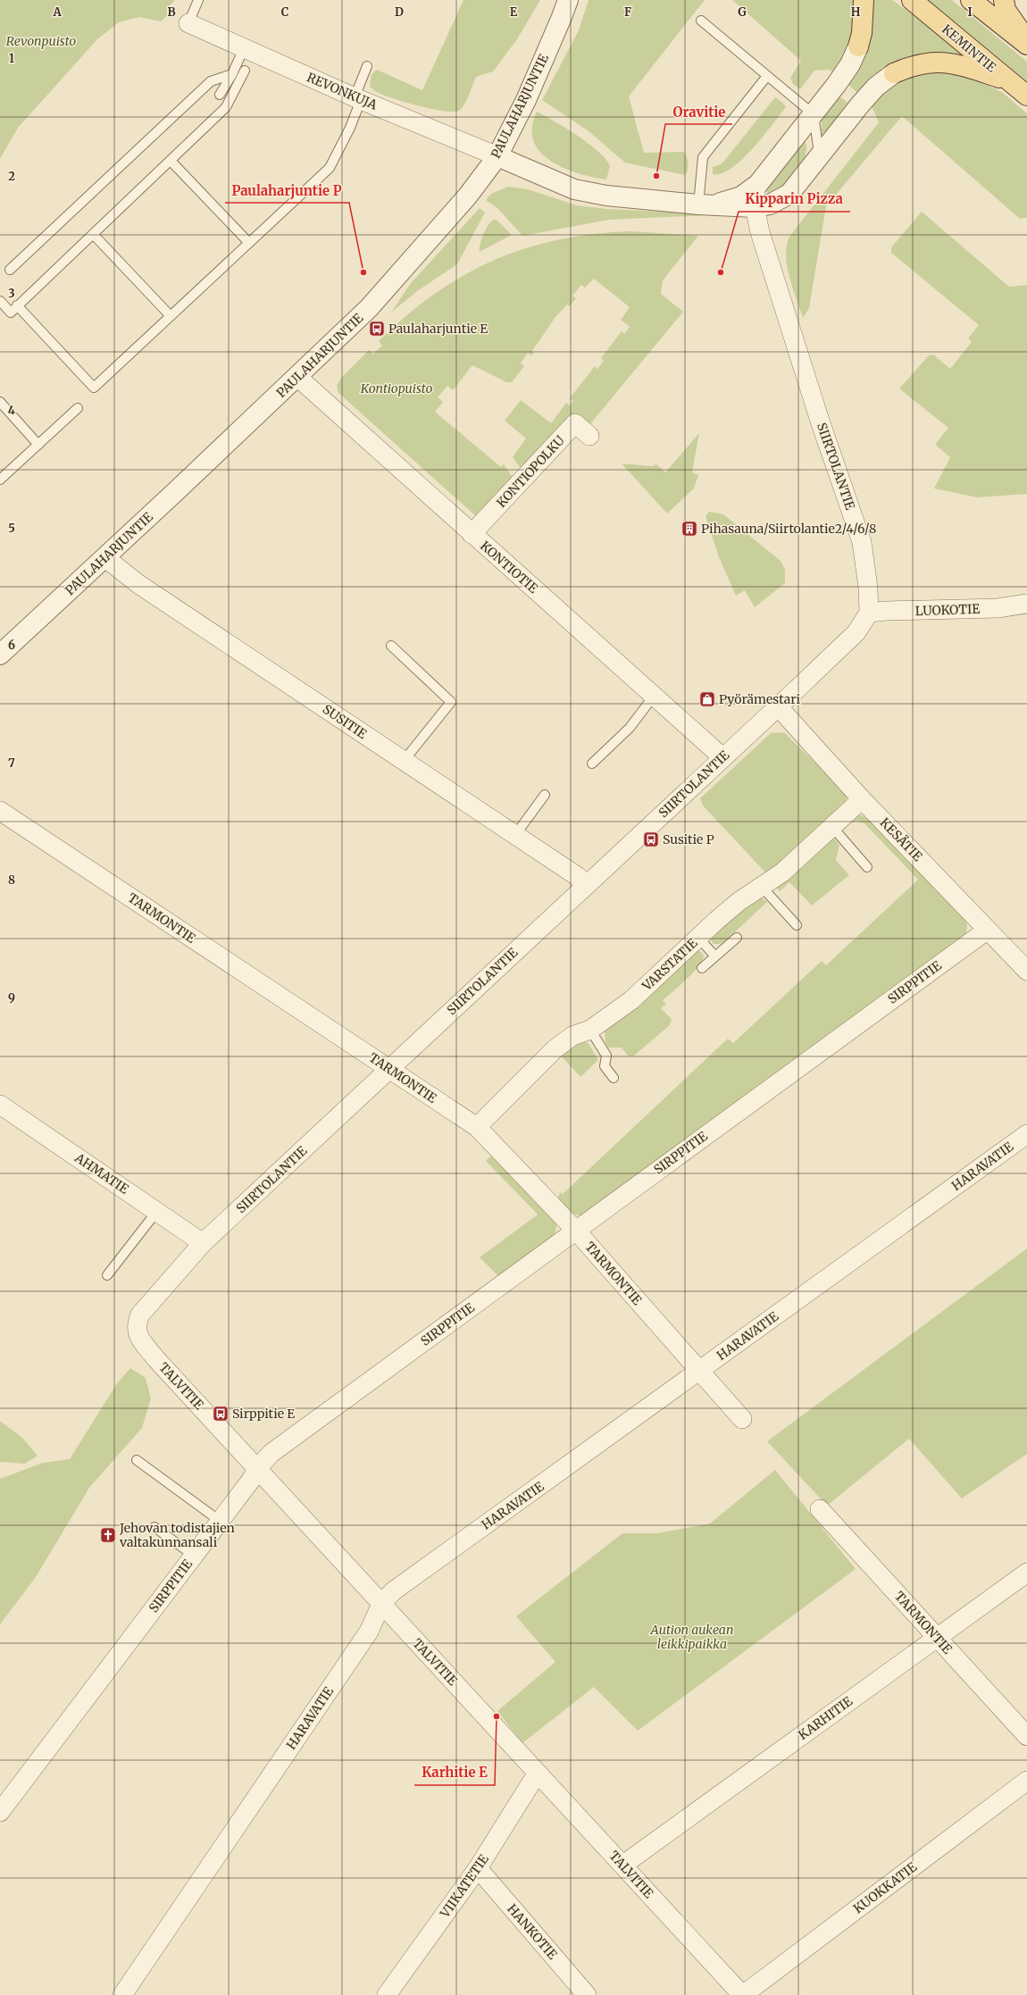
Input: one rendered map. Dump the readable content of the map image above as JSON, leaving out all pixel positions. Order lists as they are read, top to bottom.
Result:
{
  "streets": {
    "main road": ["KEMINTIE"],
    "street": [
      "REVONKUJA",
      "PAULAHARJUNTIE",
      "SIIRTOLANTIE",
      "KONTIOPOLKU",
      "KONTIOTIE",
      "LUOKOTIE",
      "SUSITIE",
      "KESÄTIE",
      "TARMONTIE",
      "VARSTATIE",
      "SIRPPITIE",
      "HARAVATIE",
      "AHMATIE",
      "TALVITIE",
      "KARHITIE",
      "VIIKATETIE",
      "KUOKKATIE",
      "HANKOTIE"
    ]
  },
  "crossings": [
    ["REVONKUJA", "PAULAHARJUNTIE"],
    ["PAULAHARJUNTIE", "KONTIOTIE"],
    ["PAULAHARJUNTIE", "SUSITIE"],
    ["SIIRTOLANTIE", "KONTIOTIE"],
    ["SIIRTOLANTIE", "LUOKOTIE"],
    ["SIIRTOLANTIE", "SUSITIE"],
    ["SIIRTOLANTIE", "KESÄTIE"],
    ["SIIRTOLANTIE", "TARMONTIE"],
    ["SIIRTOLANTIE", "AHMATIE"],
    ["SIIRTOLANTIE", "TALVITIE"],
    ["KONTIOPOLKU", "KONTIOTIE"],
    ["KESÄTIE", "VARSTATIE"],
    ["KESÄTIE", "SIRPPITIE"],
    ["TARMONTIE", "VARSTATIE"],
    ["TARMONTIE", "SIRPPITIE"],
    ["TARMONTIE", "HARAVATIE"],
    ["TARMONTIE", "KARHITIE"],
    ["SIRPPITIE", "TALVITIE"],
    ["HARAVATIE", "TALVITIE"],
    ["TALVITIE", "KARHITIE"],
    ["TALVITIE", "VIIKATETIE"],
    ["TALVITIE", "KUOKKATIE"],
    ["VIIKATETIE", "HANKOTIE"]
  ],
  "parks": ["Revonpuisto", "Kontiopuisto", "Aution aukean leikkipaikka"],
  "places": {
    "other": [
      "Oravitie",
      "Paulaharjuntie P",
      "Kipparin Pizza",
      "Karhitie E"
    ],
    "bus stop": ["Paulaharjuntie E", "Susitie P", "Sirppitie E"],
    "building": ["Pihasauna/Siirtolantie2/4/6/8"],
    "shop": ["Pyörämestari"],
    "church": ["Jehovan todistajien valtakunnansali"]
  },
  "grid": {
    "columns": [
      "A",
      "B",
      "C",
      "D",
      "E",
      "F",
      "G",
      "H",
      "I"
    ],
    "rows": [
      "1",
      "2",
      "3",
      "4",
      "5",
      "6",
      "7",
      "8",
      "9"
    ]
  }
}
